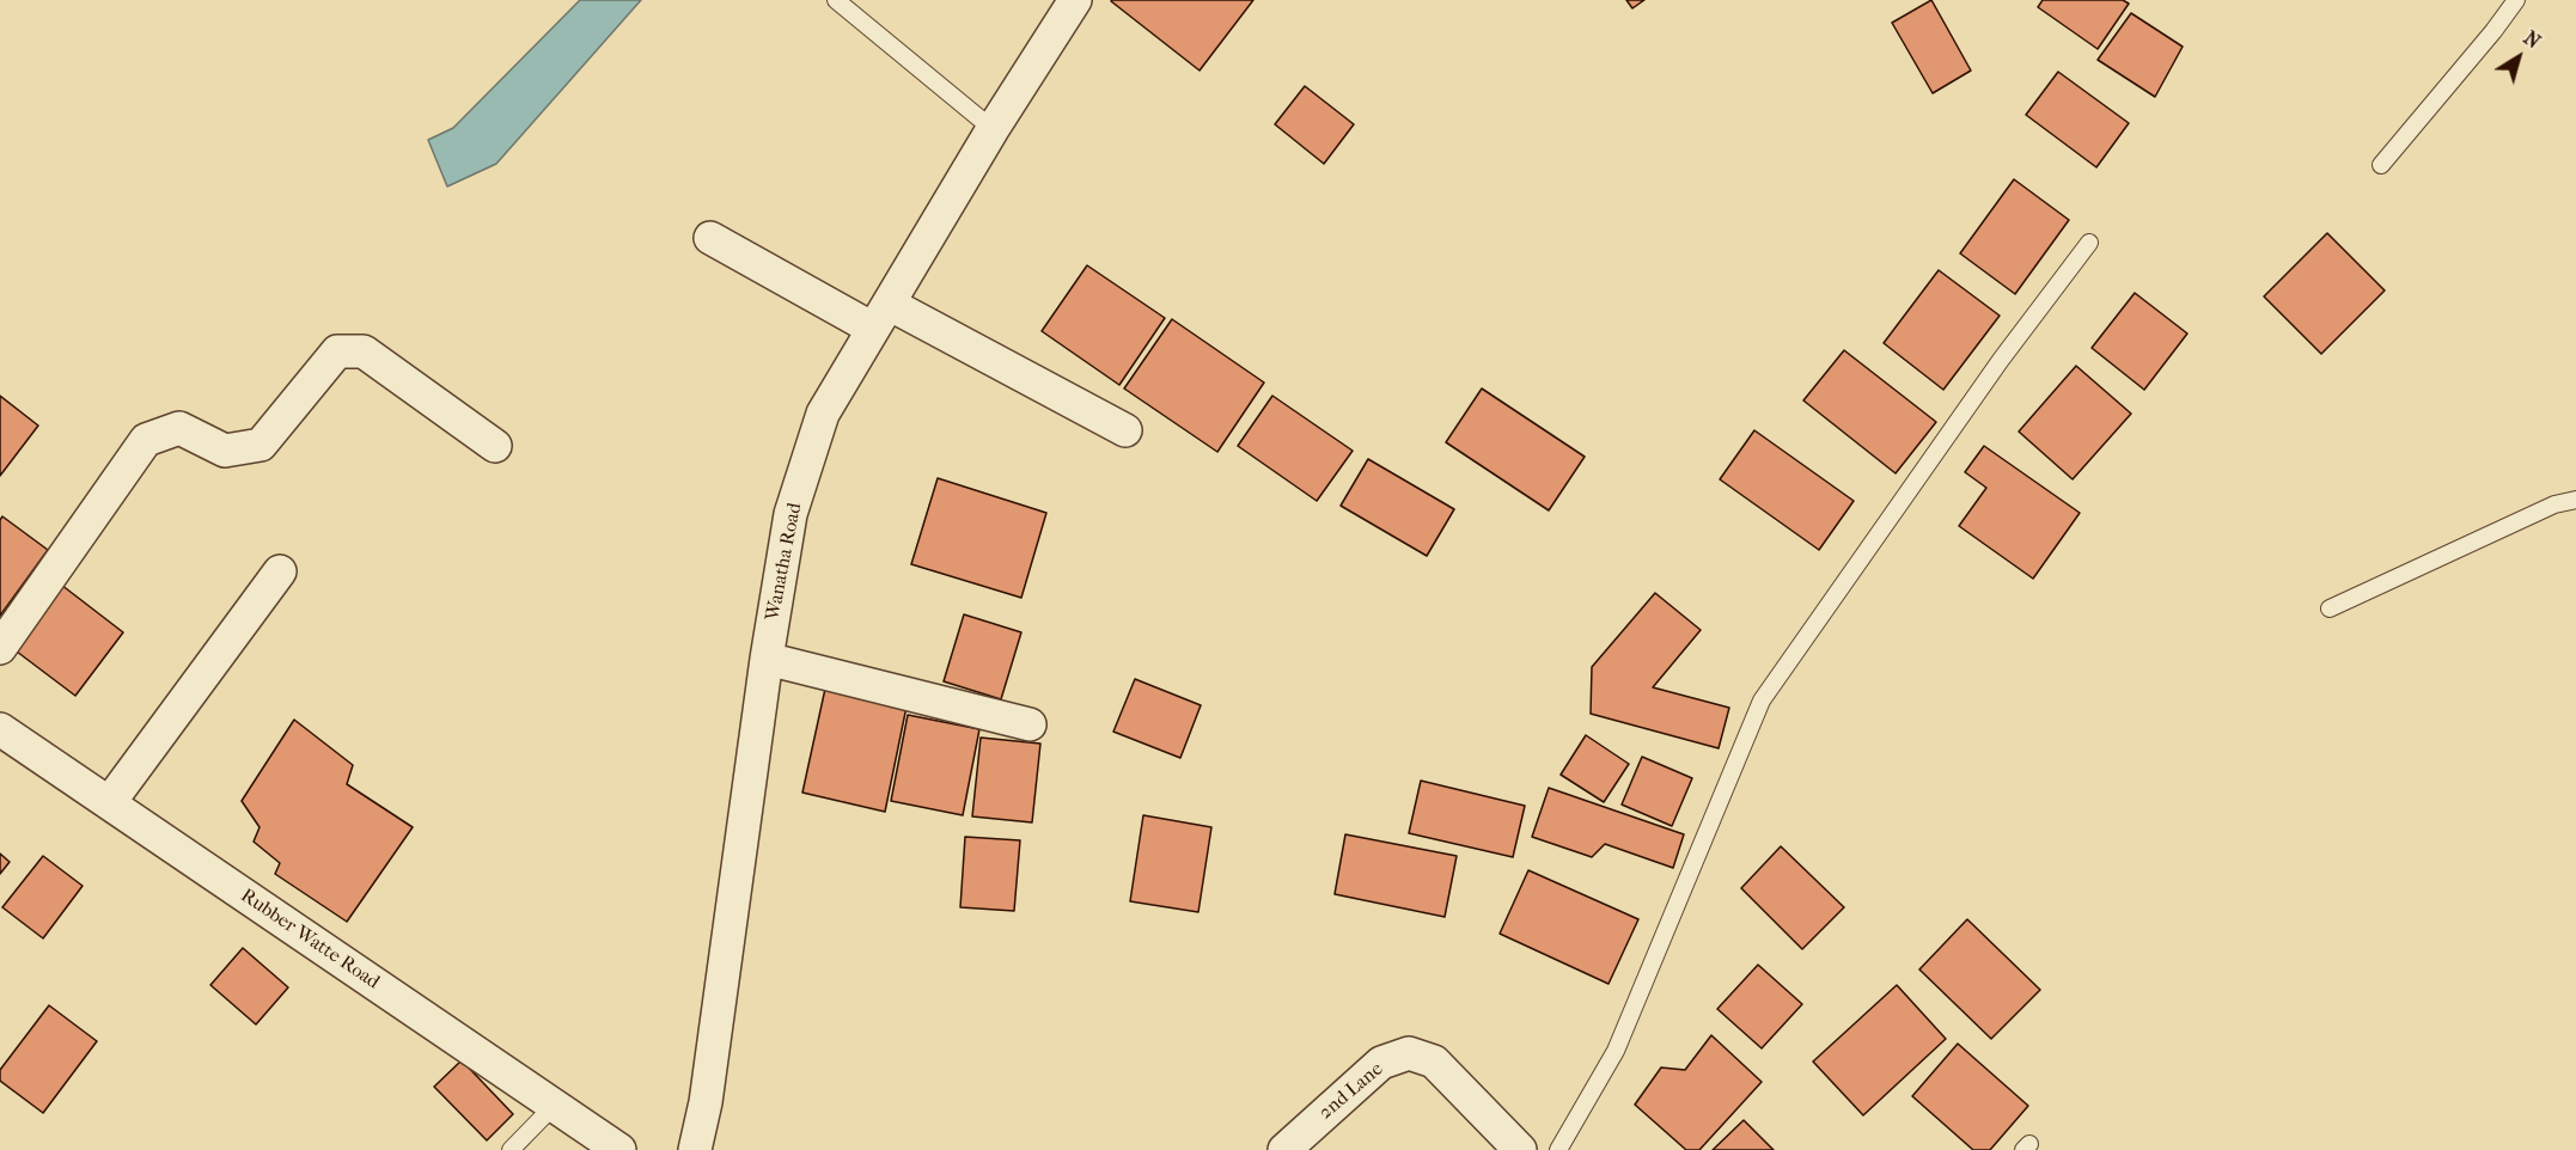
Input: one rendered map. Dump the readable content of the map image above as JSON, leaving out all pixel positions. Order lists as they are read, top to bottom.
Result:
{
  "streets": {
    "street": ["Wanatha Road", "Rubber Watte Road", "2nd Lane"]
  },
  "north": "top right"
}
